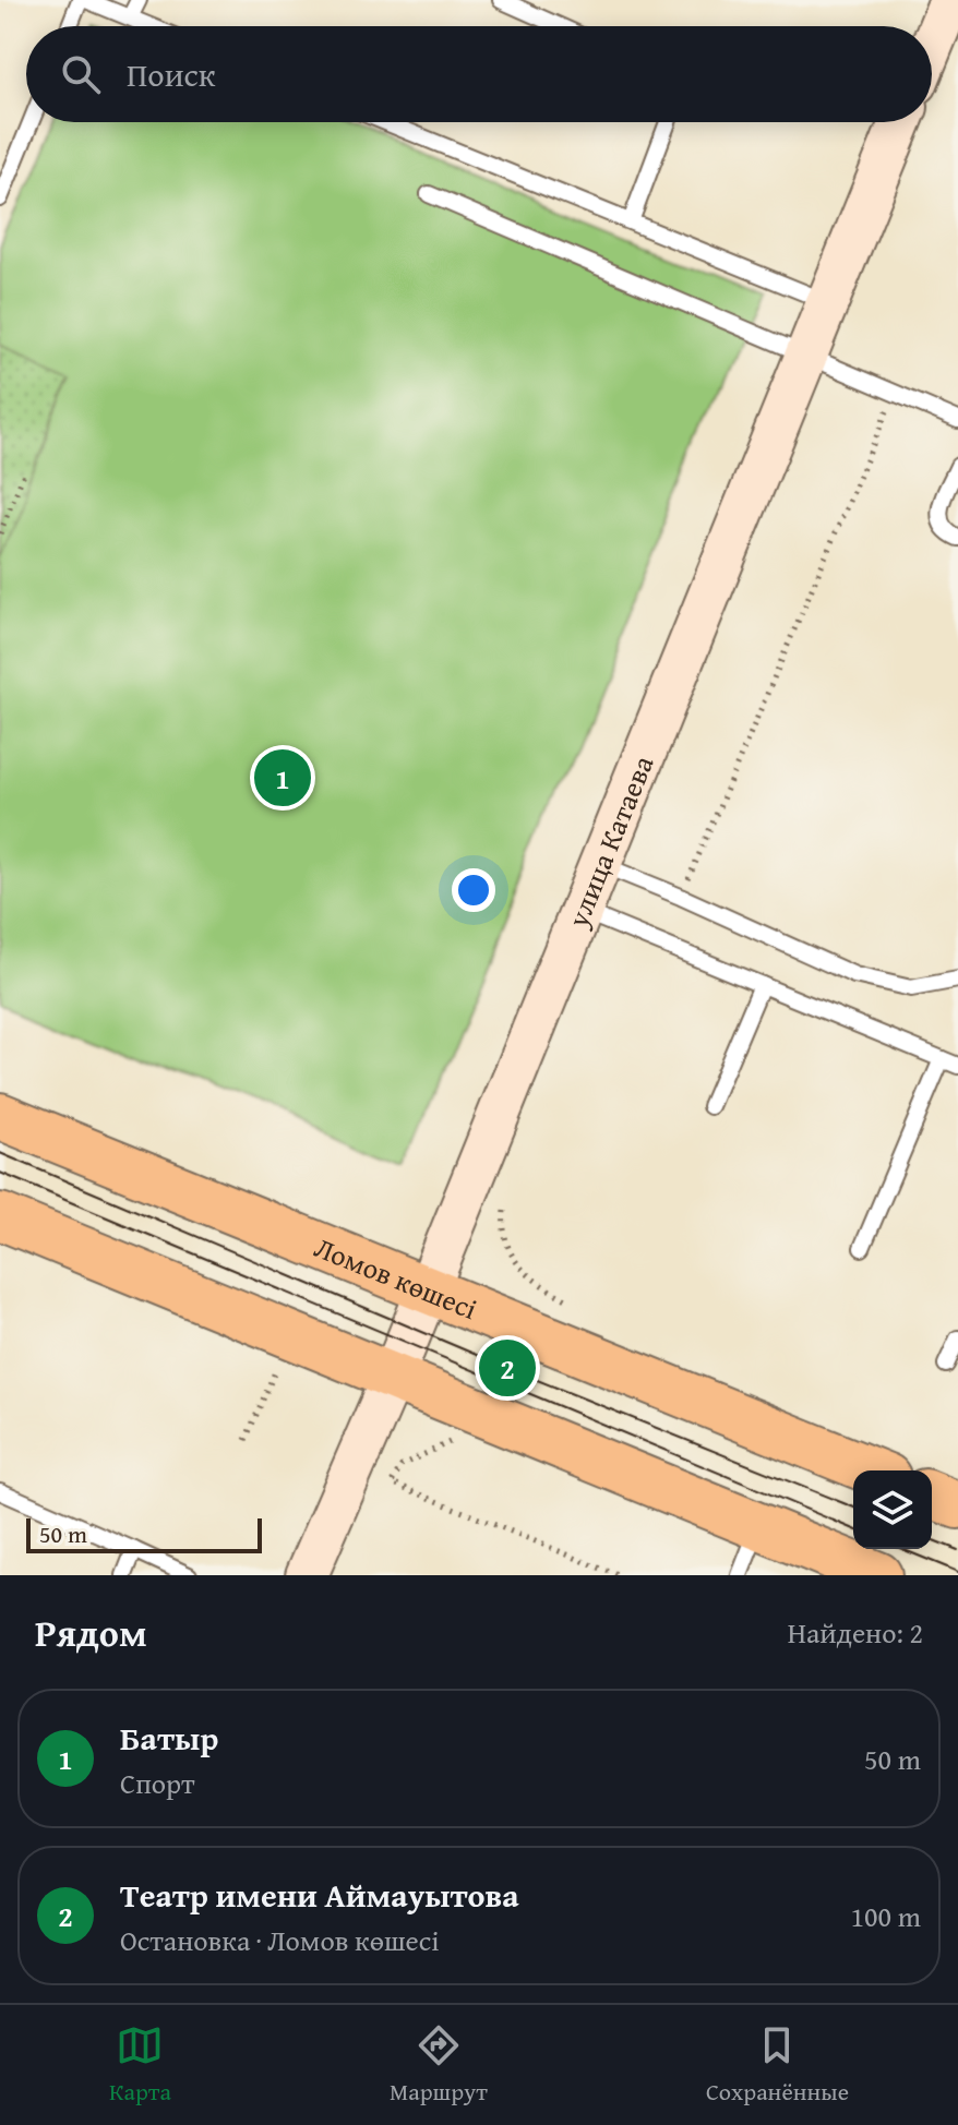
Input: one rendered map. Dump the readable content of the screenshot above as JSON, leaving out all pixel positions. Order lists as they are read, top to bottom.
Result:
{
  "streets": {
    "main road": ["Ломов көшесі"],
    "street": ["улица Катаева"]
  },
  "crossings": [
    ["улица Катаева", "Ломов көшесі"]
  ],
  "scale_bar": "50 m",
  "page": {
    "search": "Поиск",
    "pins": ["1", "2"],
    "scale": "50 m",
    "heading": ["Рядом", "Найдено: 2"],
    "list": [
      {
        "mark": "1",
        "name": "Батыр",
        "note": "Спорт",
        "value": "50 m"
      },
      {
        "mark": "2",
        "name": "Театр имени Аймауытова",
        "note": "Остановка · Ломов көшесі",
        "value": "100 m"
      }
    ],
    "nav": ["Карта", "Маршрут", "Сохранённые"]
  }
}
